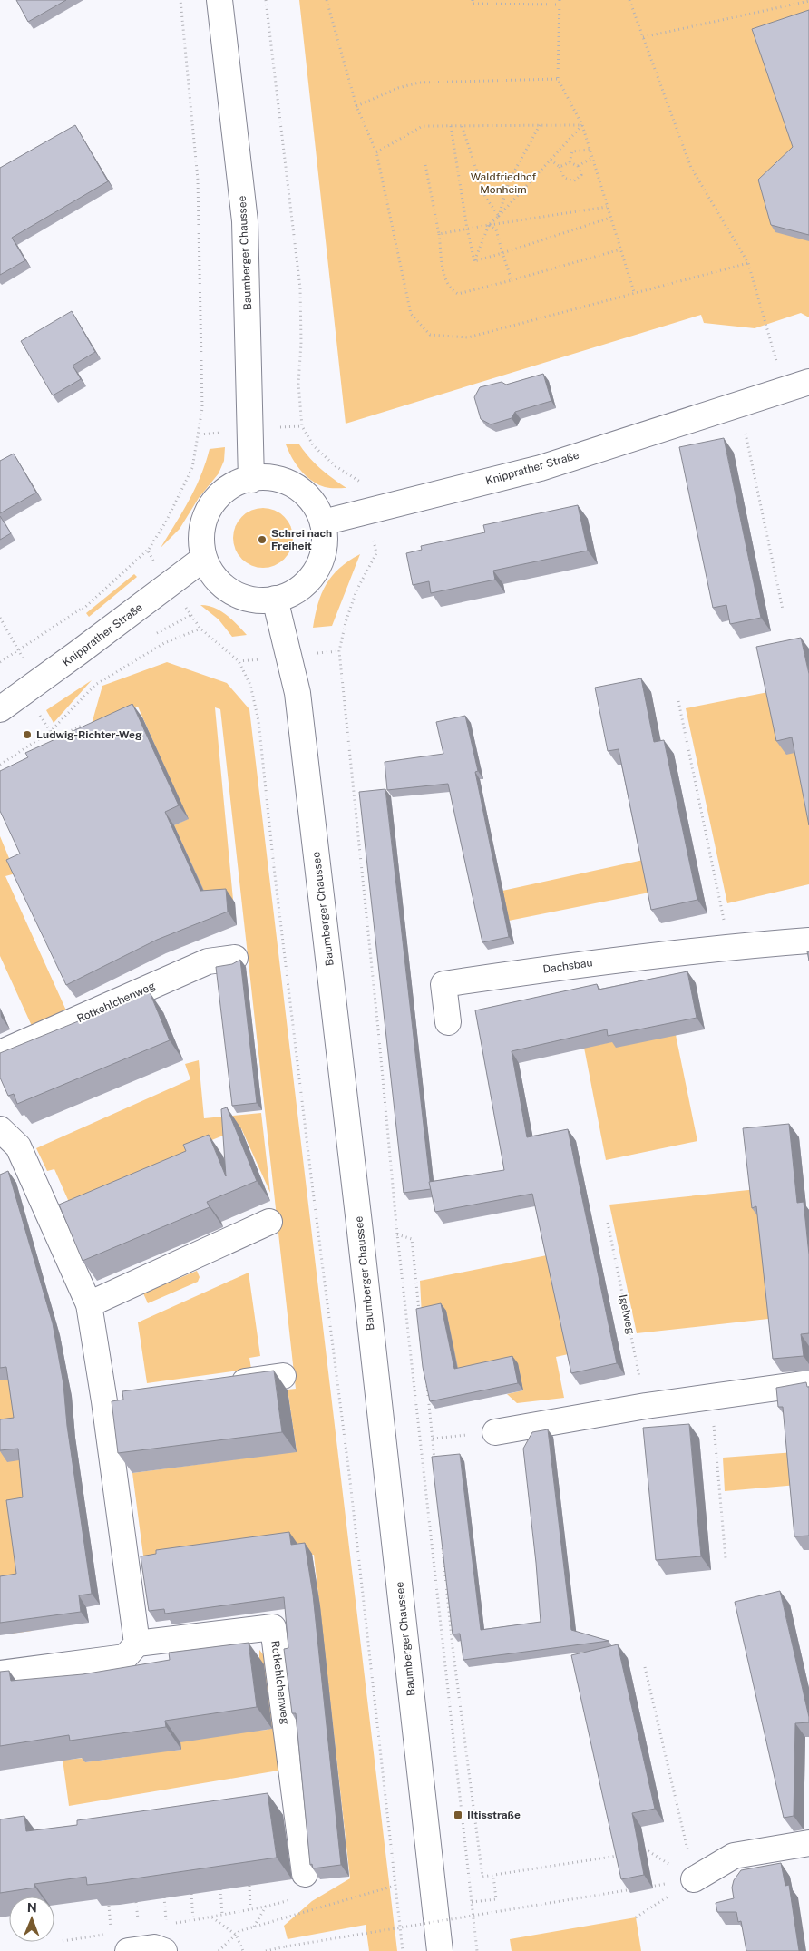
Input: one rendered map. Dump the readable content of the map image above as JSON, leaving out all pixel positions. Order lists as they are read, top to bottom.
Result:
{
  "streets": {
    "street": [
      "Baumberger Chaussee",
      "Knipprather Straße",
      "Dachsbau",
      "Rotkehlchenweg"
    ],
    "path": ["Igelweg"]
  },
  "crossings": [
    ["Baumberger Chaussee", "Knipprather Straße"]
  ],
  "parks": ["Waldfriedhof Monheim"],
  "places": {
    "other": ["Schrei nach Freiheit", "Ludwig-Richter-Weg"],
    "transit": ["Iltisstraße"]
  },
  "north": "top"
}
